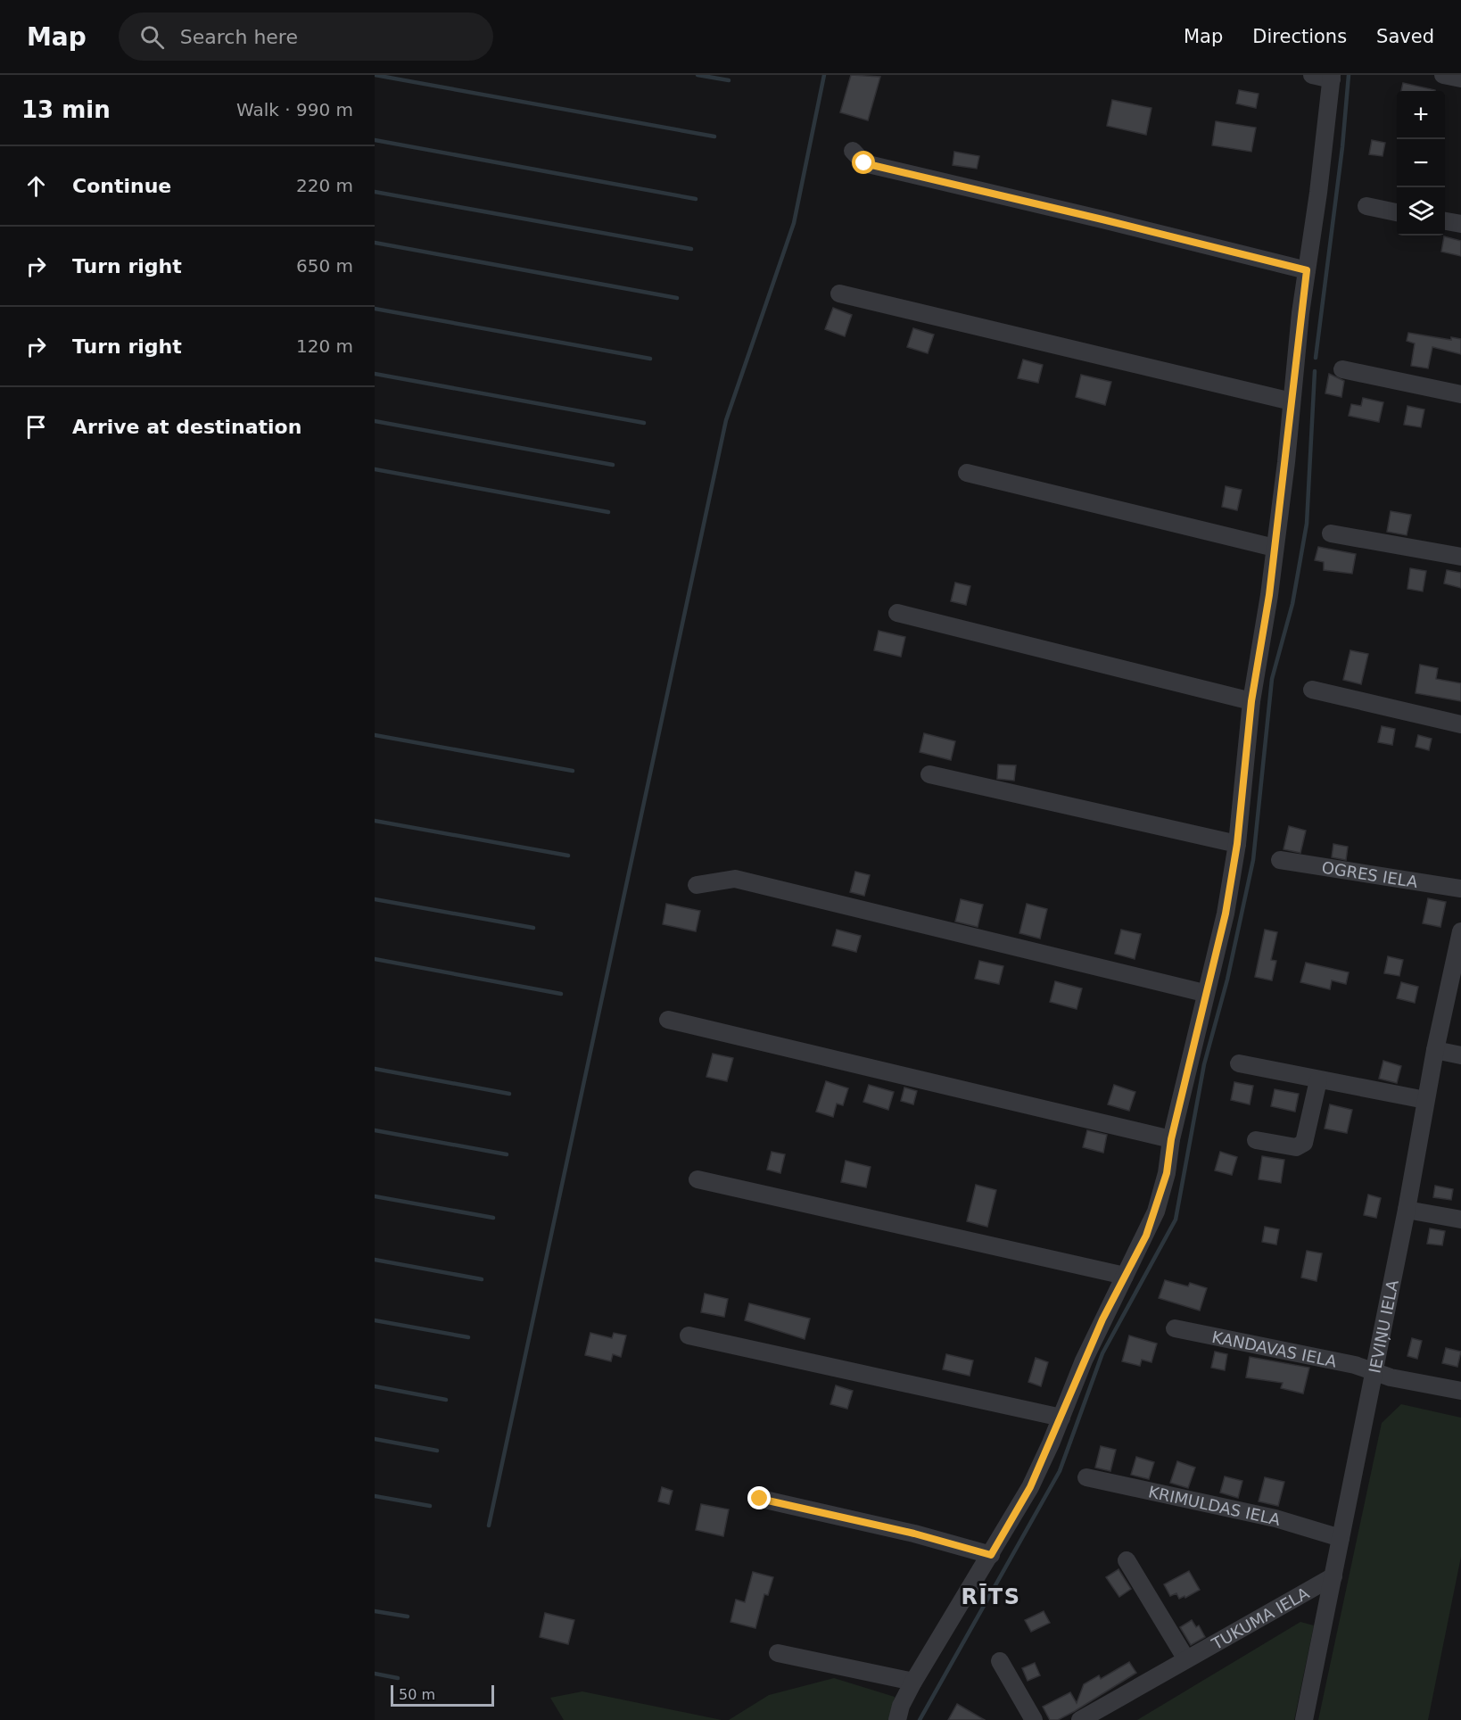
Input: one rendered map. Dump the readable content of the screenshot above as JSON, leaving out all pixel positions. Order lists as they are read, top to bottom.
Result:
{
  "streets": {
    "street": [
      "OGRES IELA",
      "IEVIŅU IELA",
      "KANDAVAS IELA",
      "KRIMULDAS IELA",
      "TUKUMA IELA"
    ]
  },
  "crossings": [
    ["IEVIŅU IELA", "KANDAVAS IELA"],
    ["IEVIŅU IELA", "KRIMULDAS IELA"],
    ["IEVIŅU IELA", "TUKUMA IELA"]
  ],
  "districts": ["RĪTS"],
  "scale_bar": "50 m",
  "page": {
    "header": "Map",
    "search": "Search here",
    "nav": ["Map", "Directions", "Saved"],
    "heading": ["13 min", "Walk · 990 m"],
    "map_buttons": ["+", "−"],
    "list": [
      ["Continue", "220 m"],
      ["Turn right", "650 m"],
      ["Turn right", "120 m"],
      "Arrive at destination"
    ],
    "scale": "50 m"
  }
}
